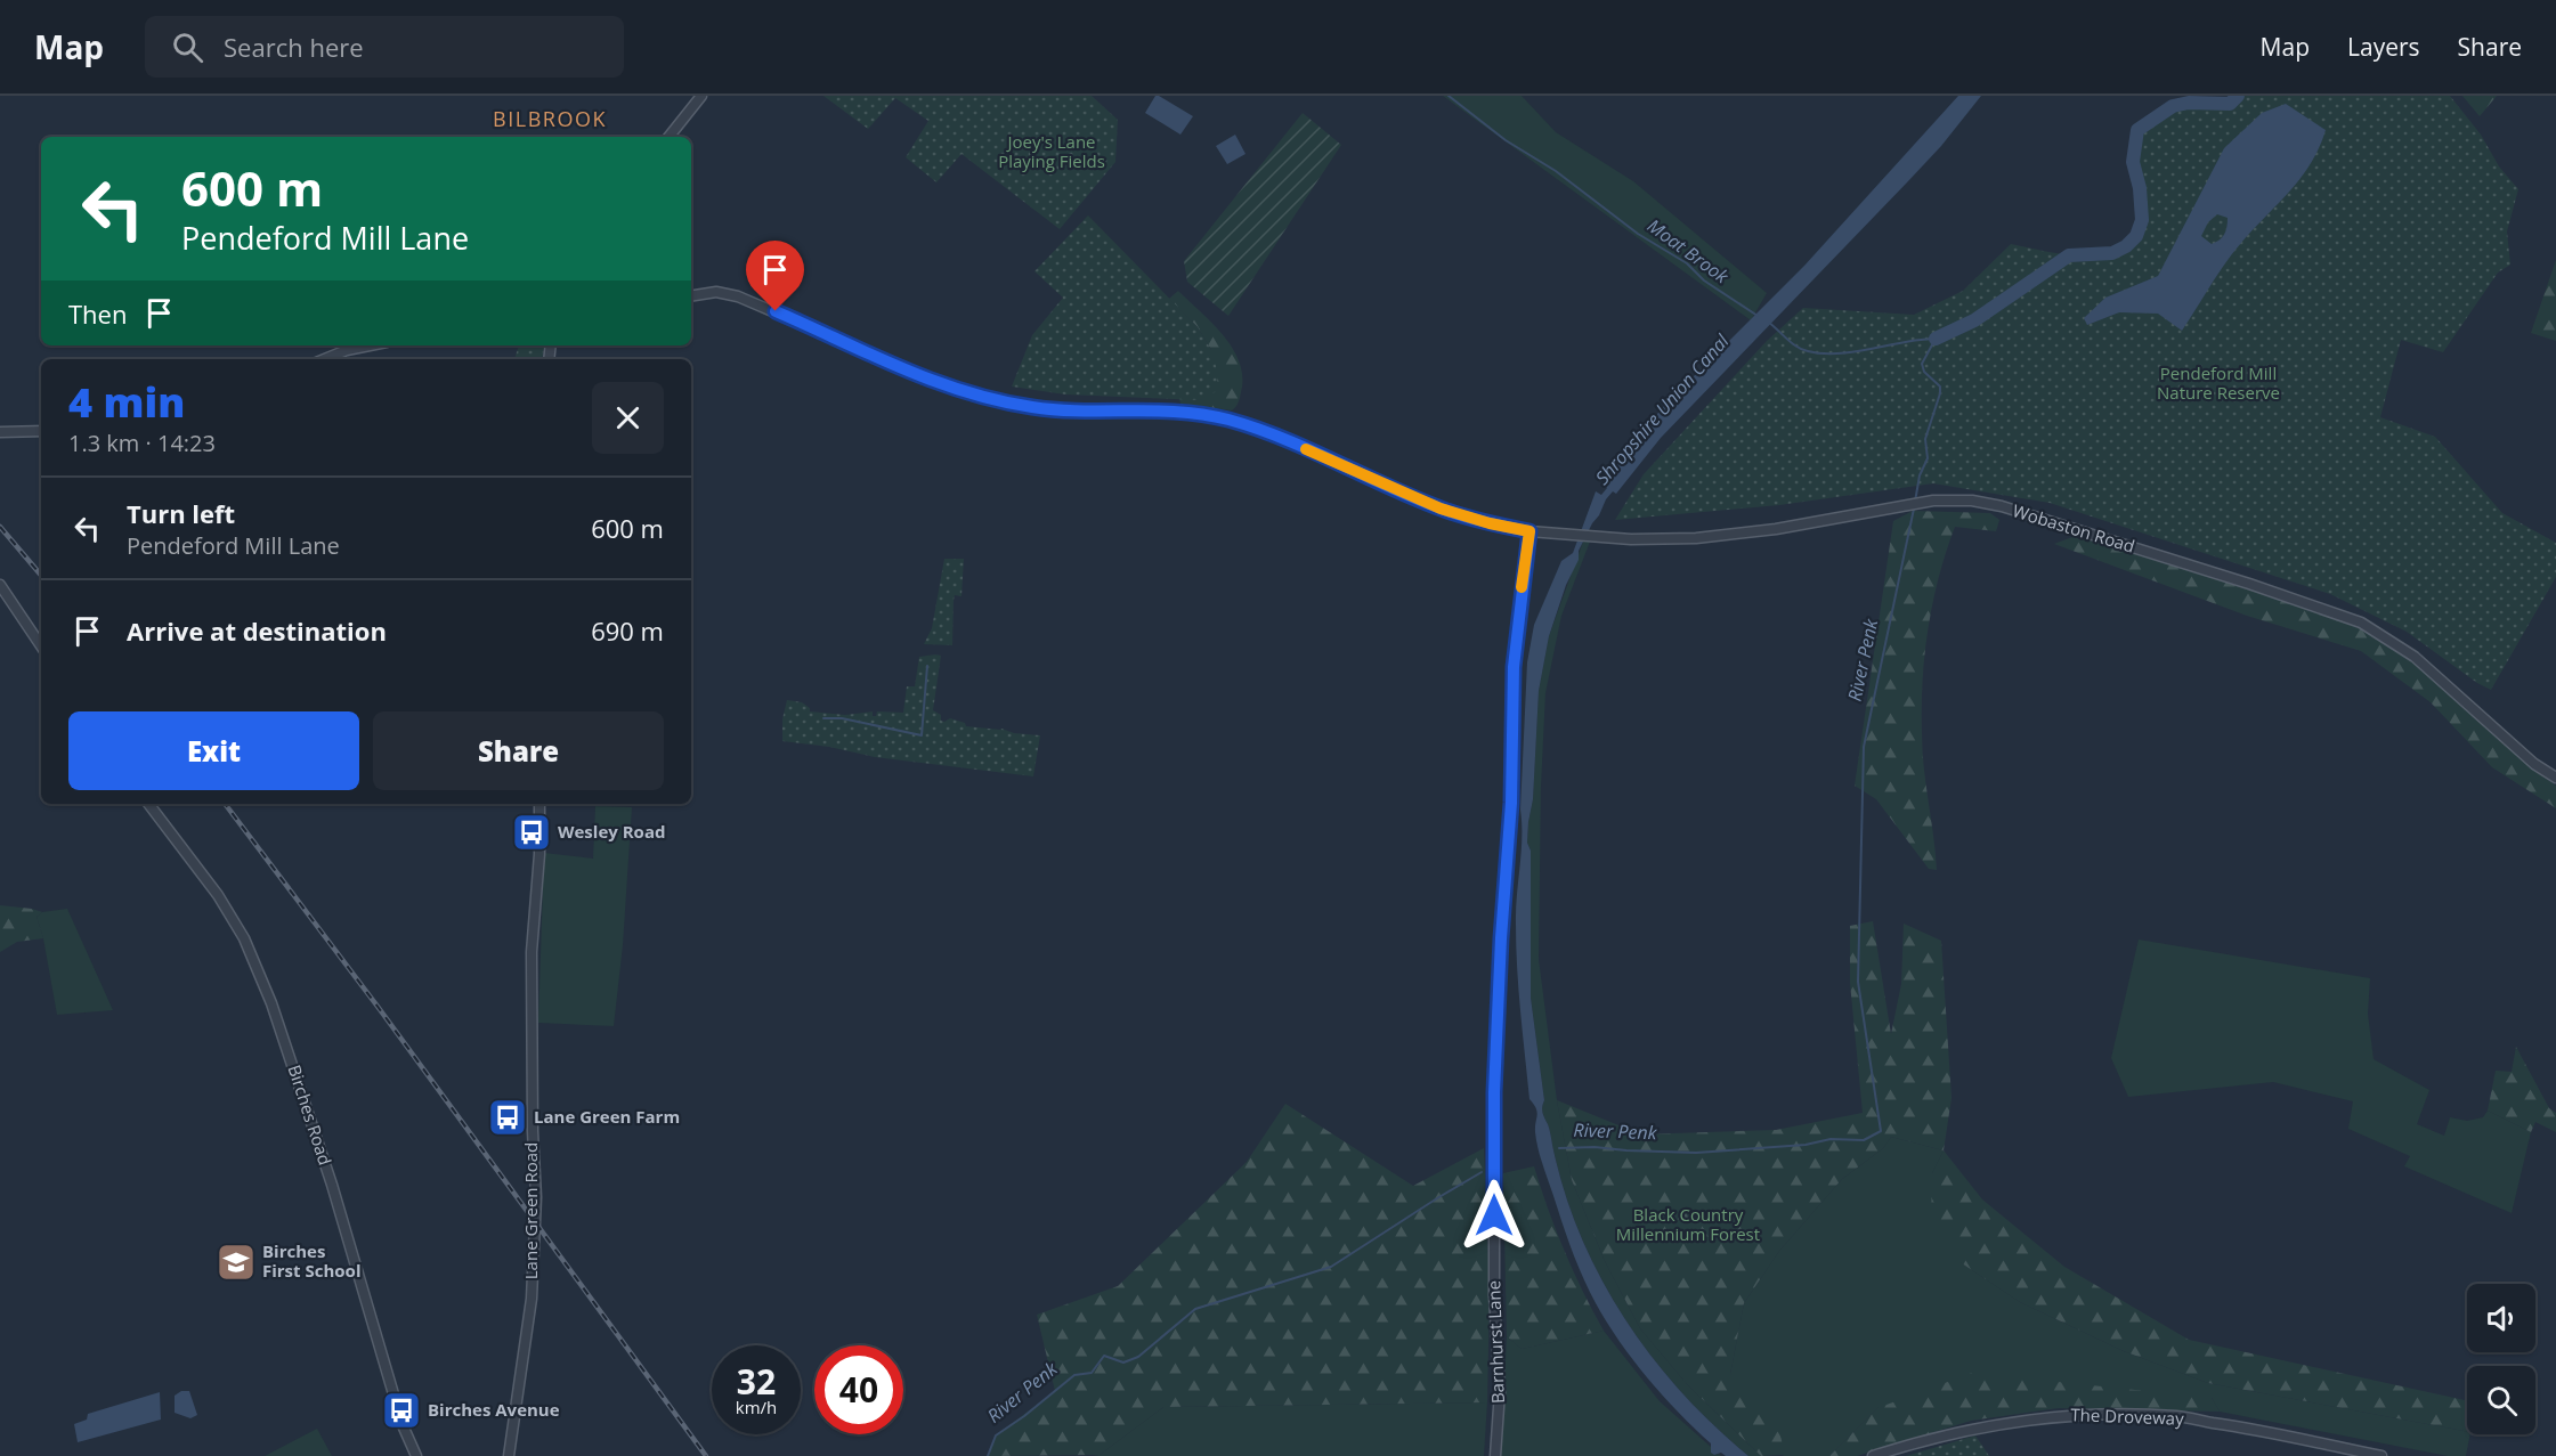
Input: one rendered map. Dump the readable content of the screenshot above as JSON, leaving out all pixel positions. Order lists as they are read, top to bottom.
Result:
{
  "streets": {
    "street": [
      "Wobaston Road",
      "Birches Road",
      "Lane Green Road",
      "Barnhurst Lane",
      "The Droveway"
    ]
  },
  "crossings": [
    ["Wobaston Road", "Barnhurst Lane"]
  ],
  "districts": ["BILBROOK"],
  "water": ["Moat Brook", "Shropshire Union Canal", "River Penk"],
  "parks": ["Joey's Lane Playing Fields", "Pendeford Mill Nature Reserve", "Black Country Millennium Forest"],
  "places": {
    "bus stop": ["Wesley Road", "Lane Green Farm", "Birches Avenue"],
    "school or university": ["Birches First School"]
  },
  "page": {
    "header": "Map",
    "search": "Search here",
    "nav": ["Map", "Layers", "Share"],
    "turn": ["600 m", "Pendeford Mill Lane"],
    "then": "Then",
    "heading": ["4 min", "1.3 km · 14:23"],
    "list": [
      {
        "name": "Turn left",
        "note": "Pendeford Mill Lane",
        "value": "600 m"
      },
      {
        "name": "Arrive at destination",
        "value": "690 m"
      }
    ],
    "buttons": ["Exit", "Share"],
    "speed": "32 km/h",
    "limit": "40"
  }
}
